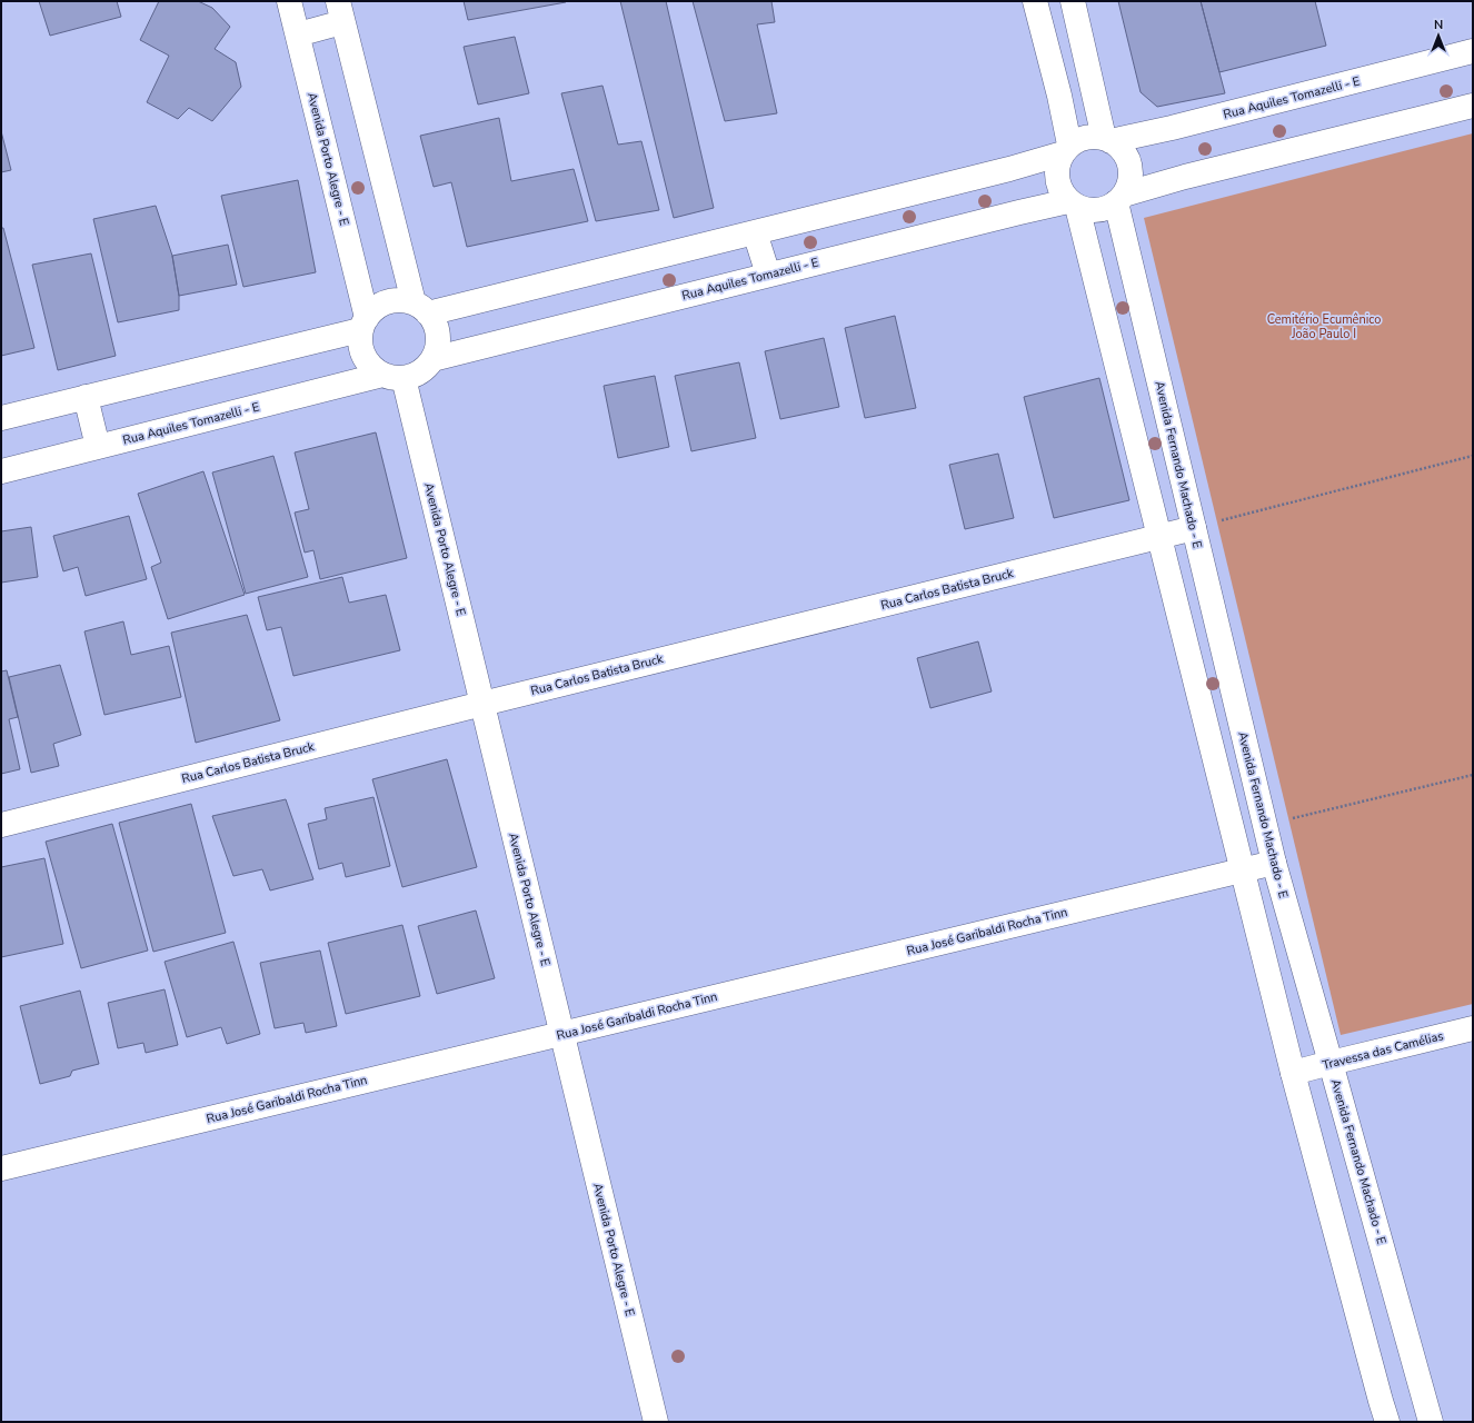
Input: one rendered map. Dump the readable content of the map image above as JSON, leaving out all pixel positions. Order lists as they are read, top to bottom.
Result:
{
  "streets": {
    "street": [
      "Rua Aquiles Tomazelli - E",
      "Avenida Porto Alegre - E",
      "Avenida Fernando Machado - E",
      "Rua Carlos Batista Bruck",
      "Rua José Garibaldi Rocha Tinn",
      "Travessa das Camélias"
    ]
  },
  "crossings": [
    ["Rua Aquiles Tomazelli - E", "Avenida Porto Alegre - E"],
    ["Rua Aquiles Tomazelli - E", "Avenida Fernando Machado - E"],
    ["Avenida Porto Alegre - E", "Rua Carlos Batista Bruck"],
    ["Avenida Porto Alegre - E", "Rua José Garibaldi Rocha Tinn"],
    ["Avenida Fernando Machado - E", "Rua Carlos Batista Bruck"],
    ["Avenida Fernando Machado - E", "Rua José Garibaldi Rocha Tinn"],
    ["Avenida Fernando Machado - E", "Travessa das Camélias"]
  ],
  "parks": ["Cemitério Ecumênico João Paulo I"],
  "north": "top"
}
